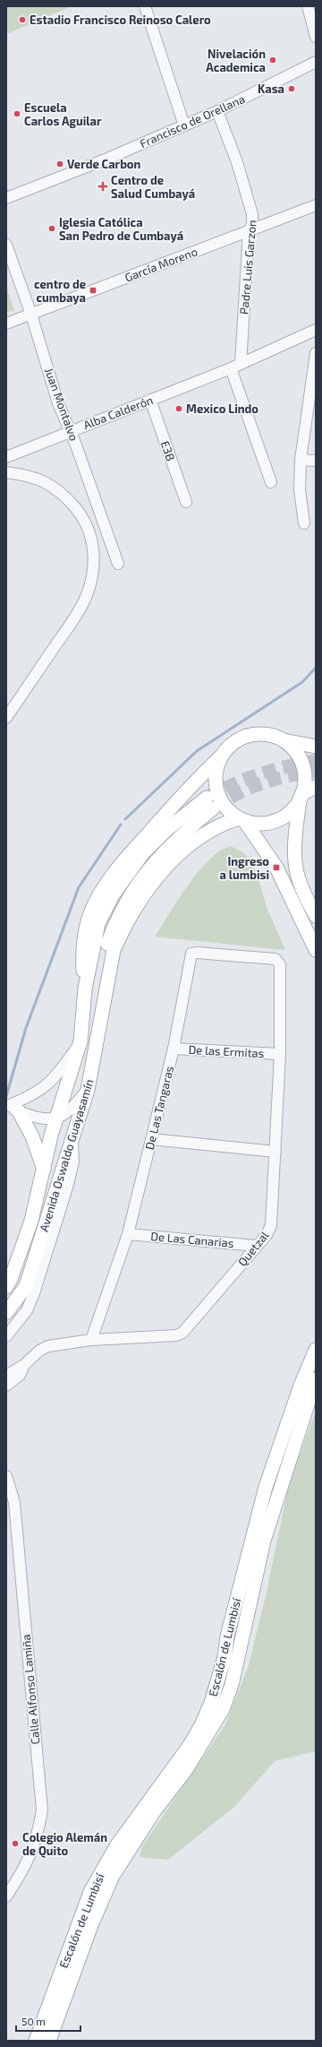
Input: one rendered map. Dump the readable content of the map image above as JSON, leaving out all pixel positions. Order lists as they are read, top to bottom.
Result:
{
  "streets": {
    "main road": ["Avenida Oswaldo Guayasamín", "Escalón de Lumbisí"],
    "street": [
      "Francisco de Orellana",
      "García Moreno",
      "Padre Luis Garzon",
      "Juan Montalvo",
      "Alba Calderón",
      "E3B",
      "De las Ermitas",
      "De Las Tangaras",
      "De Las Canarias",
      "Quetzal",
      "Calle Alfonso Lamiña"
    ]
  },
  "crossings": [
    ["Francisco de Orellana", "Padre Luis Garzon"],
    ["García Moreno", "Padre Luis Garzon"],
    ["García Moreno", "Juan Montalvo"],
    ["Padre Luis Garzon", "Alba Calderón"],
    ["Juan Montalvo", "Alba Calderón"],
    ["Alba Calderón", "E3B"],
    ["De las Ermitas", "De Las Tangaras"],
    ["De las Ermitas", "Quetzal"],
    ["De Las Tangaras", "De Las Canarias"],
    ["De Las Tangaras", "Quetzal"],
    ["De Las Canarias", "Quetzal"]
  ],
  "places": {
    "other": [
      "Estadio Francisco Reinoso Calero",
      "Nivelación Academica",
      "Kasa",
      "Escuela Carlos Aguilar",
      "Verde Carbon",
      "Iglesia Católica San Pedro de Cumbayá",
      "Mexico Lindo",
      "Colegio Alemán de Quito"
    ],
    "health": ["Centro de Salud Cumbayá"],
    "transit": ["centro de cumbaya", "Ingreso a lumbisi"]
  },
  "scale_bar": "50 m"
}
